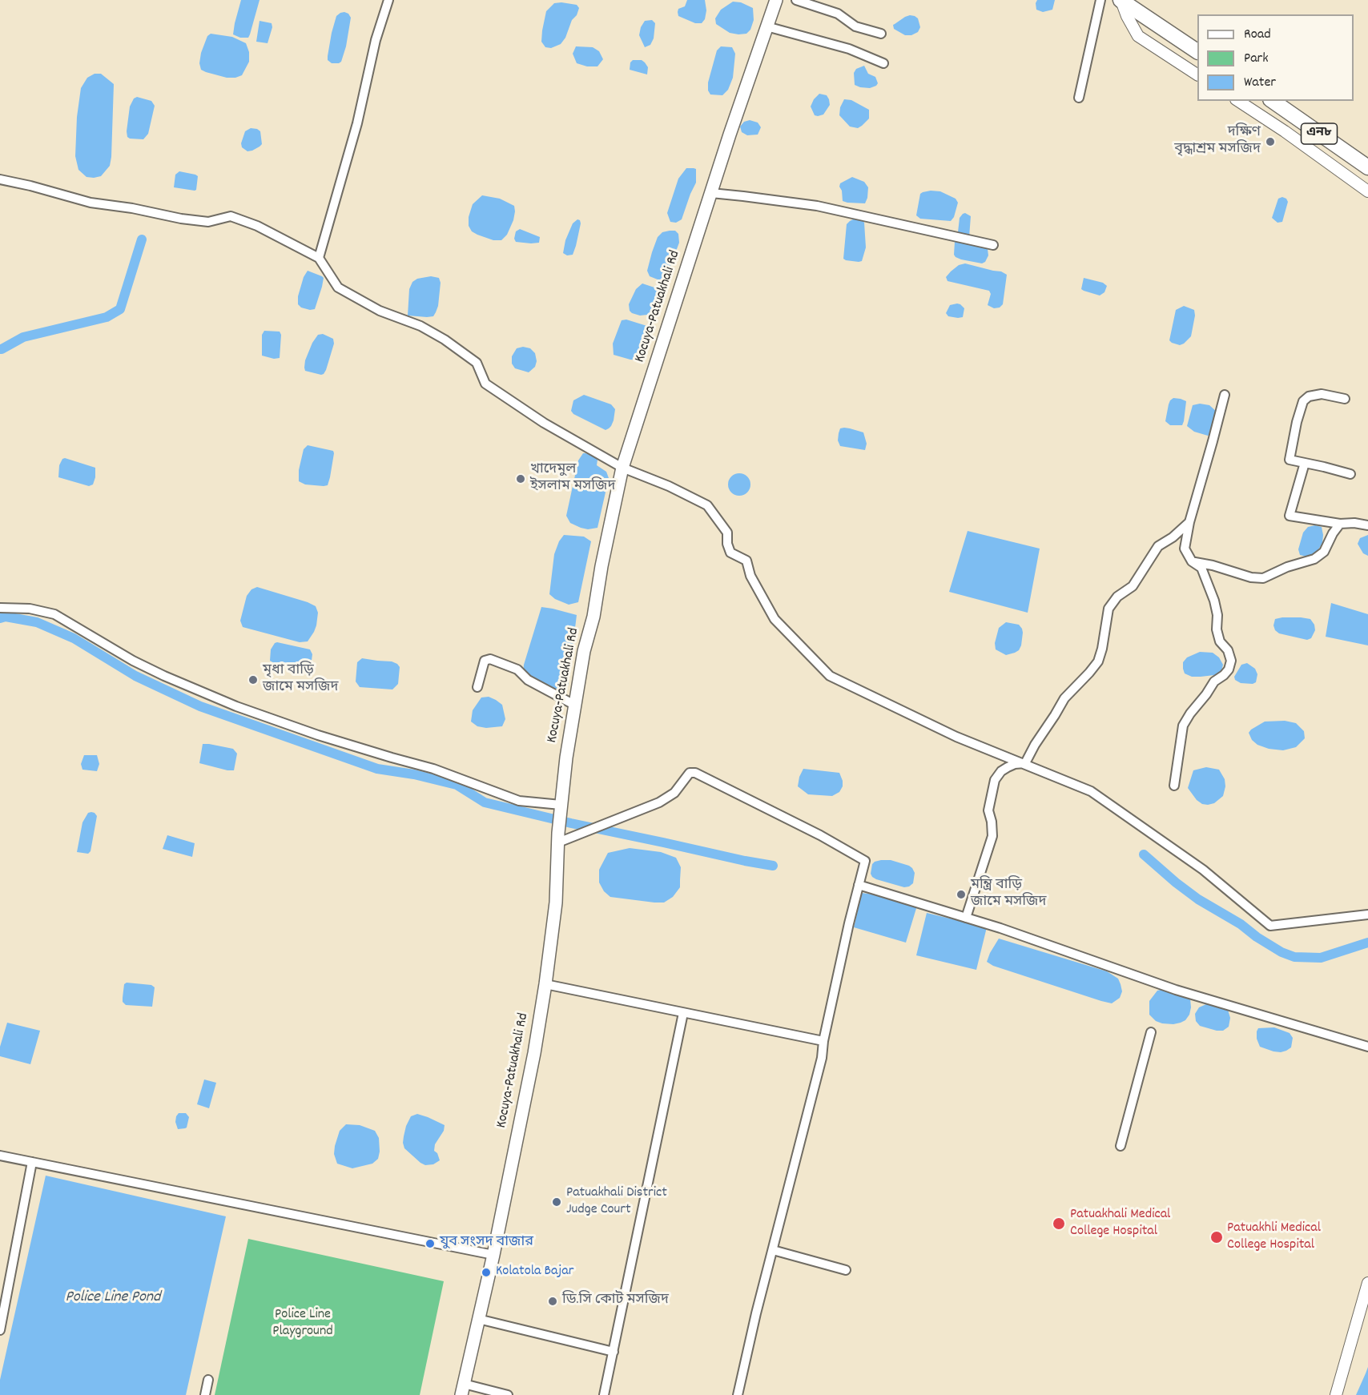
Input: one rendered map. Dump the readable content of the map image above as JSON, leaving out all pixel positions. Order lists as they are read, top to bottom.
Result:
{
  "streets": {
    "highway": ["এন৮"],
    "main road": ["Kocuya-Patuakhali Rd"]
  },
  "water": ["Police Line Pond"],
  "parks": ["Police Line Playground"],
  "places": [
    "দক্ষিণ বৃদ্ধাশ্রম মসজিদ",
    "খাদেমুল ইসলাম মসজিদ",
    "মৃধা বাড়ি জামে মসজিদ",
    "মন্ত্রি বাড়ি জামে মসজিদ",
    "Patuakhali District Judge Court",
    "Patuakhali Medical College Hospital",
    "Patuakhli Medical College Hospital",
    "যুব সংসদ বাজার",
    "Kolatola Bajar",
    "ডি.সি কোট মসজিদ"
  ],
  "legend": ["Road", "Park", "Water"]
}
